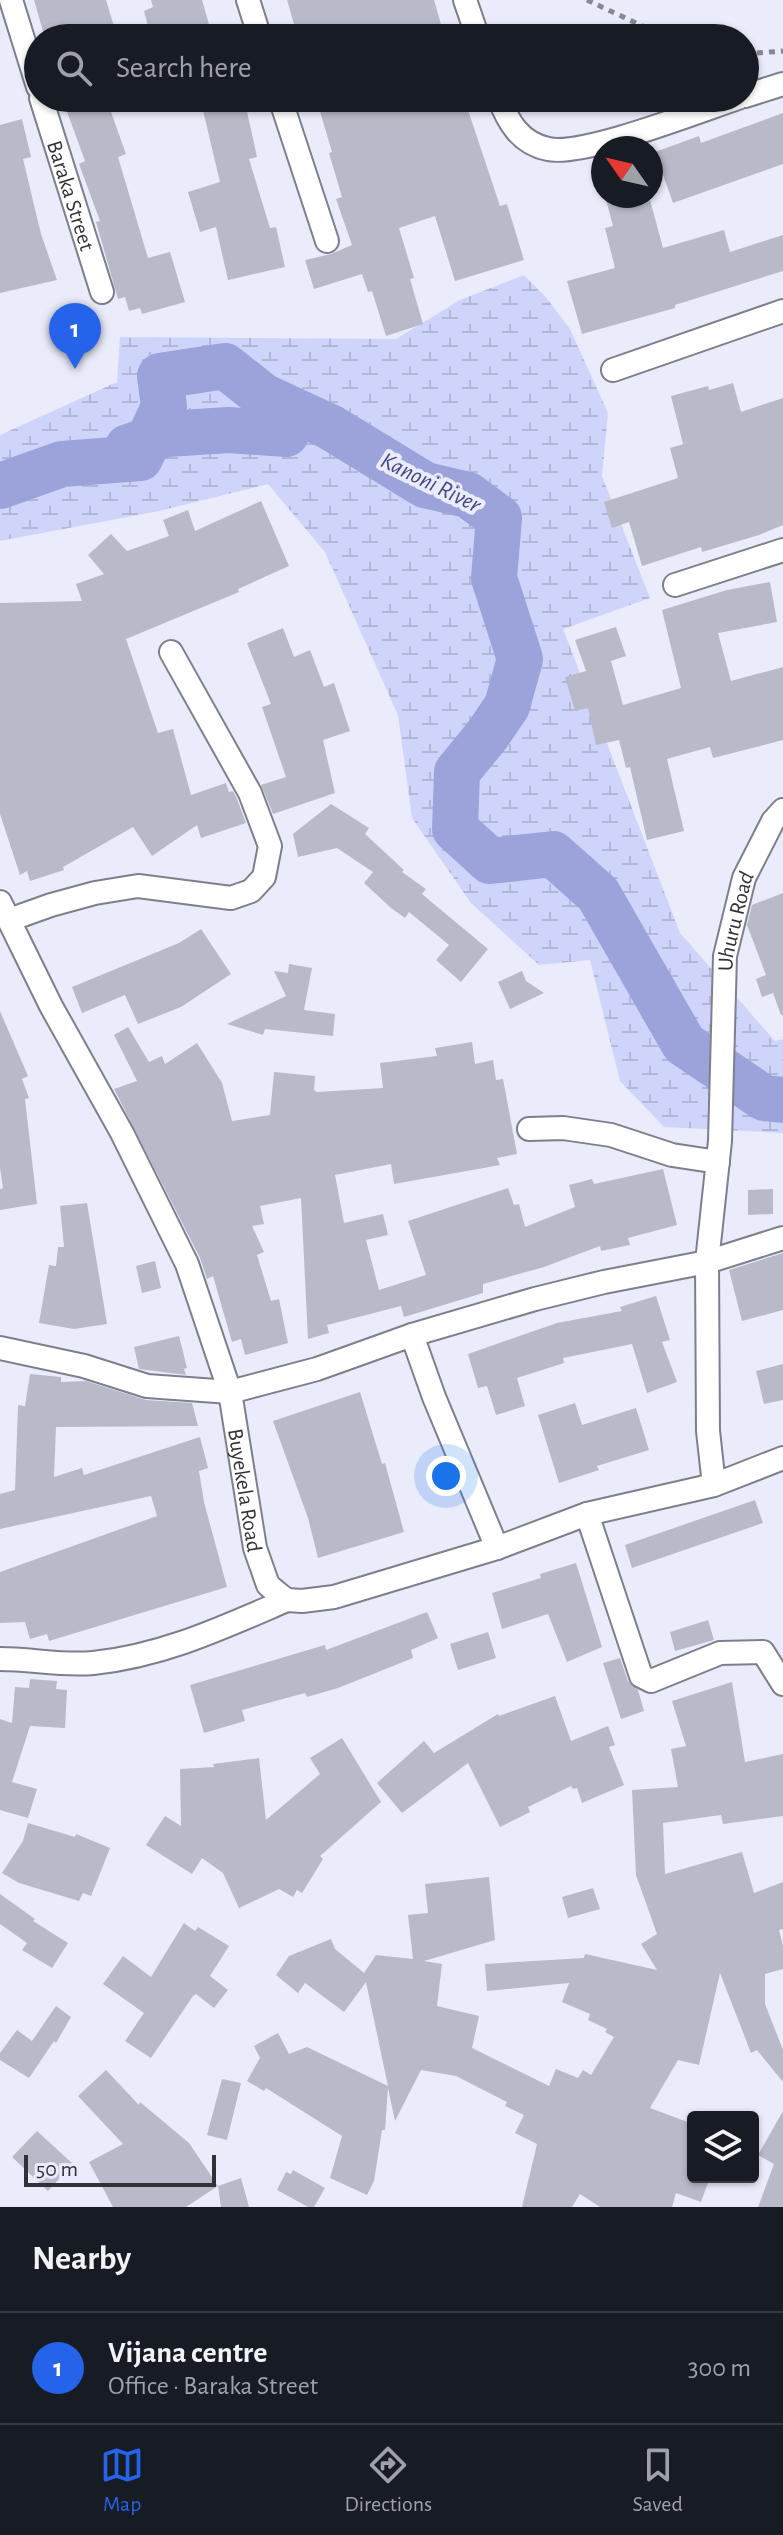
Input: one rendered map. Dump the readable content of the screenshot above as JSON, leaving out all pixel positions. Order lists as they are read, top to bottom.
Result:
{
  "streets": {
    "street": ["Baraka Street", "Uhuru Road", "Buyekela Road"]
  },
  "water": ["Kanoni River"],
  "scale_bar": "50 m",
  "north": "top left",
  "page": {
    "search": "Search here",
    "pins": "1",
    "scale": "50 m",
    "heading": "Nearby",
    "list": [
      {
        "mark": "1",
        "name": "Vijana centre",
        "note": "Office · Baraka Street",
        "value": "300 m"
      }
    ],
    "nav": ["Map", "Directions", "Saved"]
  }
}
